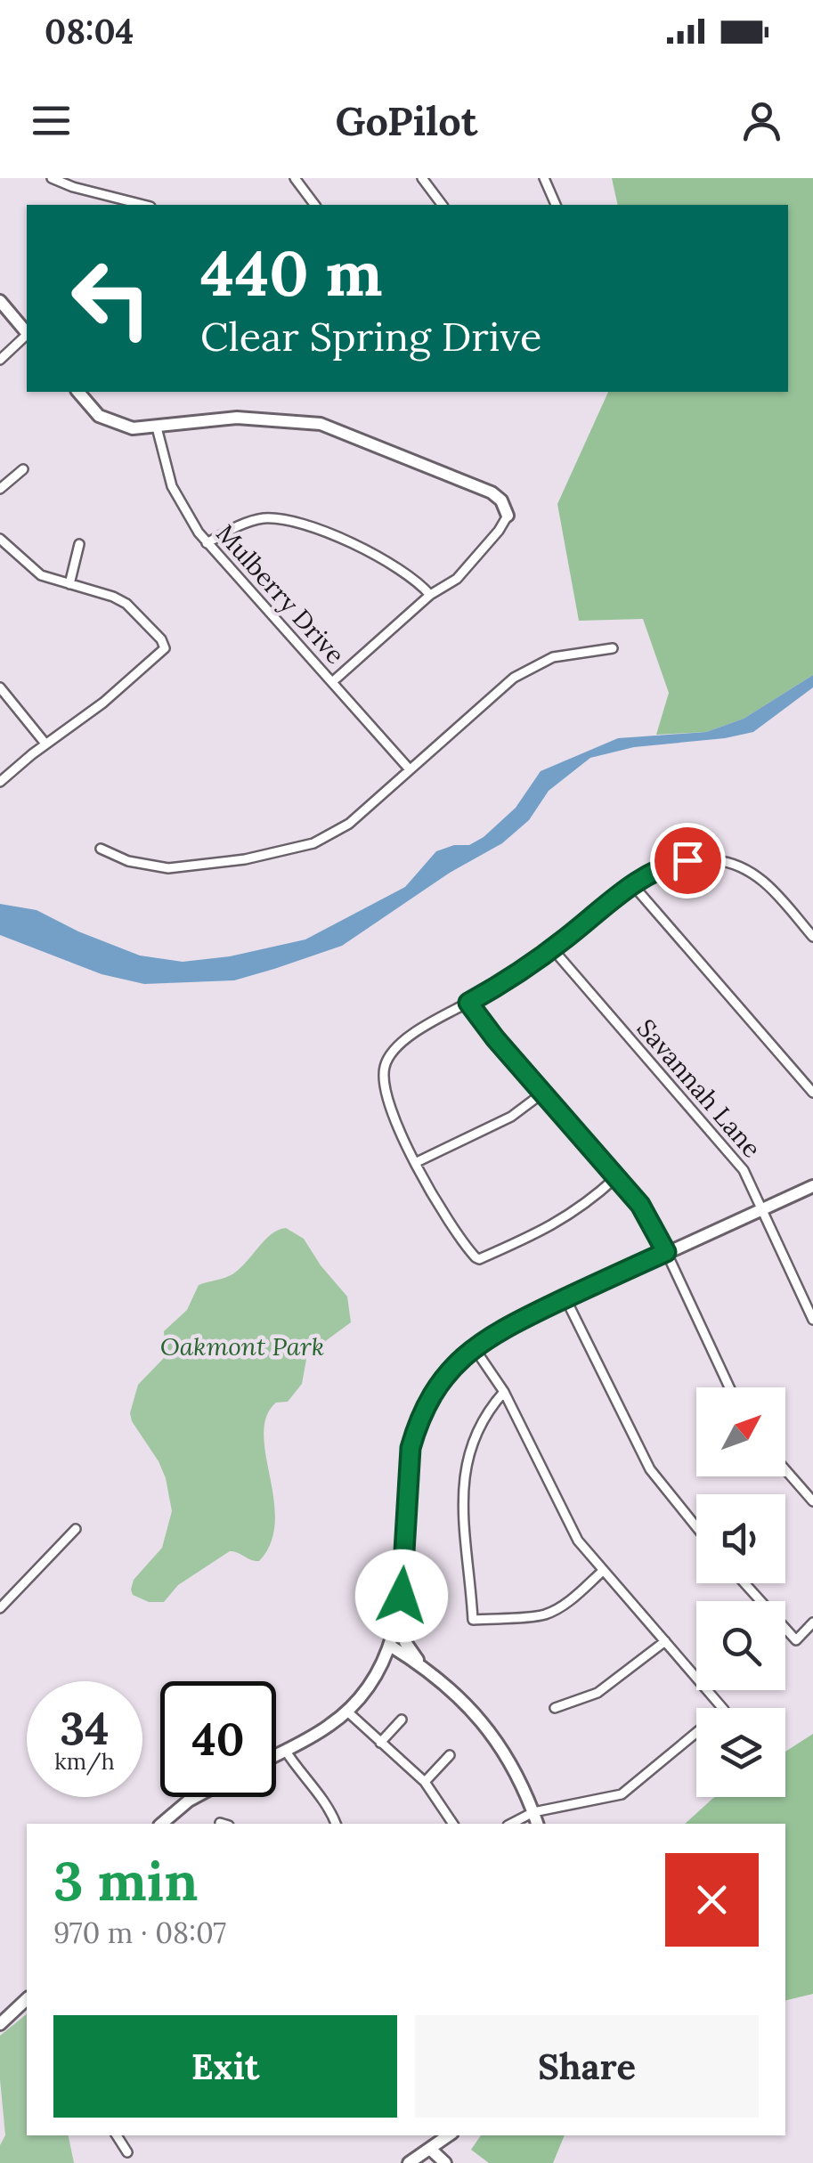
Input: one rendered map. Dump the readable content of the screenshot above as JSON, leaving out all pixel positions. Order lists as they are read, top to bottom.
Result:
{
  "streets": {
    "street": ["Mulberry Drive", "Savannah Lane"]
  },
  "parks": ["Oakmont Park"],
  "north": "top right",
  "page": {
    "status": "08:04",
    "header": "GoPilot",
    "turn": ["440 m", "Clear Spring Drive"],
    "speed": "34 km/h",
    "limit": "40",
    "heading": ["3 min", "970 m · 08:07"],
    "buttons": ["Exit", "Share"]
  }
}
